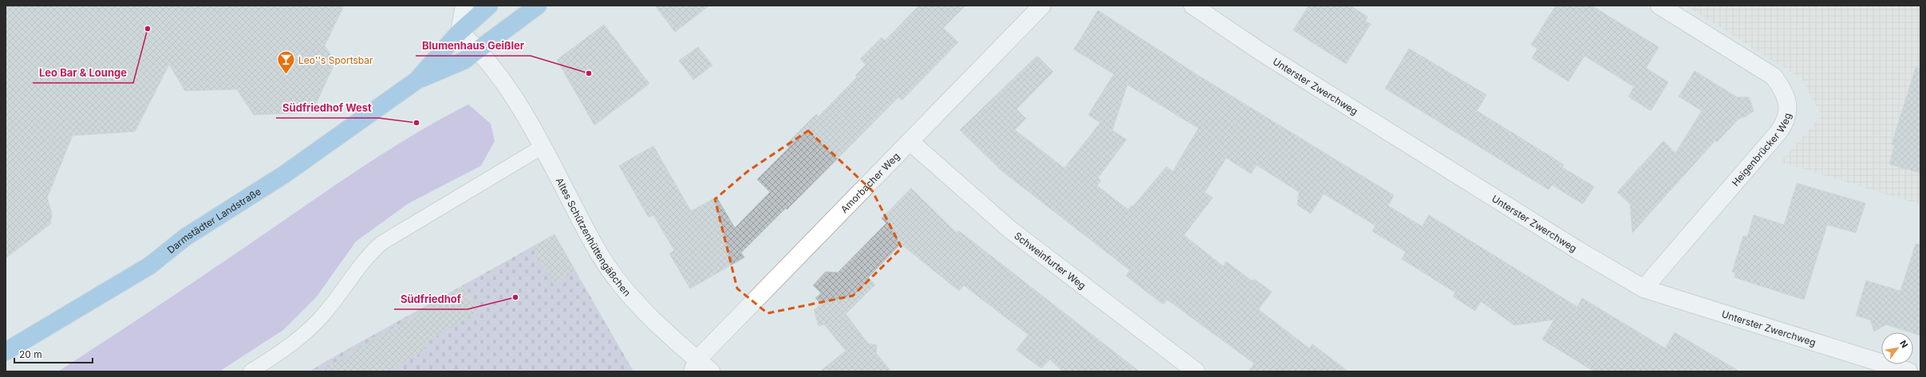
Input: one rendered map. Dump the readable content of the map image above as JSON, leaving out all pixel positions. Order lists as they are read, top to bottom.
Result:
{
  "streets": {
    "main road": ["Darmstädter Landstraße"],
    "street": [
      "Unterster Zwerchweg",
      "Heigenbrücker Weg",
      "Amorbacher Weg",
      "Altes Schützenhüttengäßchen",
      "Schweinfurter Weg"
    ]
  },
  "crossings": [
    ["Unterster Zwerchweg", "Heigenbrücker Weg"],
    ["Amorbacher Weg", "Altes Schützenhüttengäßchen"],
    ["Amorbacher Weg", "Schweinfurter Weg"],
    ["Darmstädter Landstraße", "Altes Schützenhüttengäßchen"]
  ],
  "places": {
    "other": [
      "Leo Bar & Lounge",
      "Blumenhaus Geißler",
      "Südfriedhof West",
      "Südfriedhof"
    ],
    "bar": ["Leo''s Sportsbar"]
  },
  "scale_bar": "20 m",
  "north": "top right"
}
